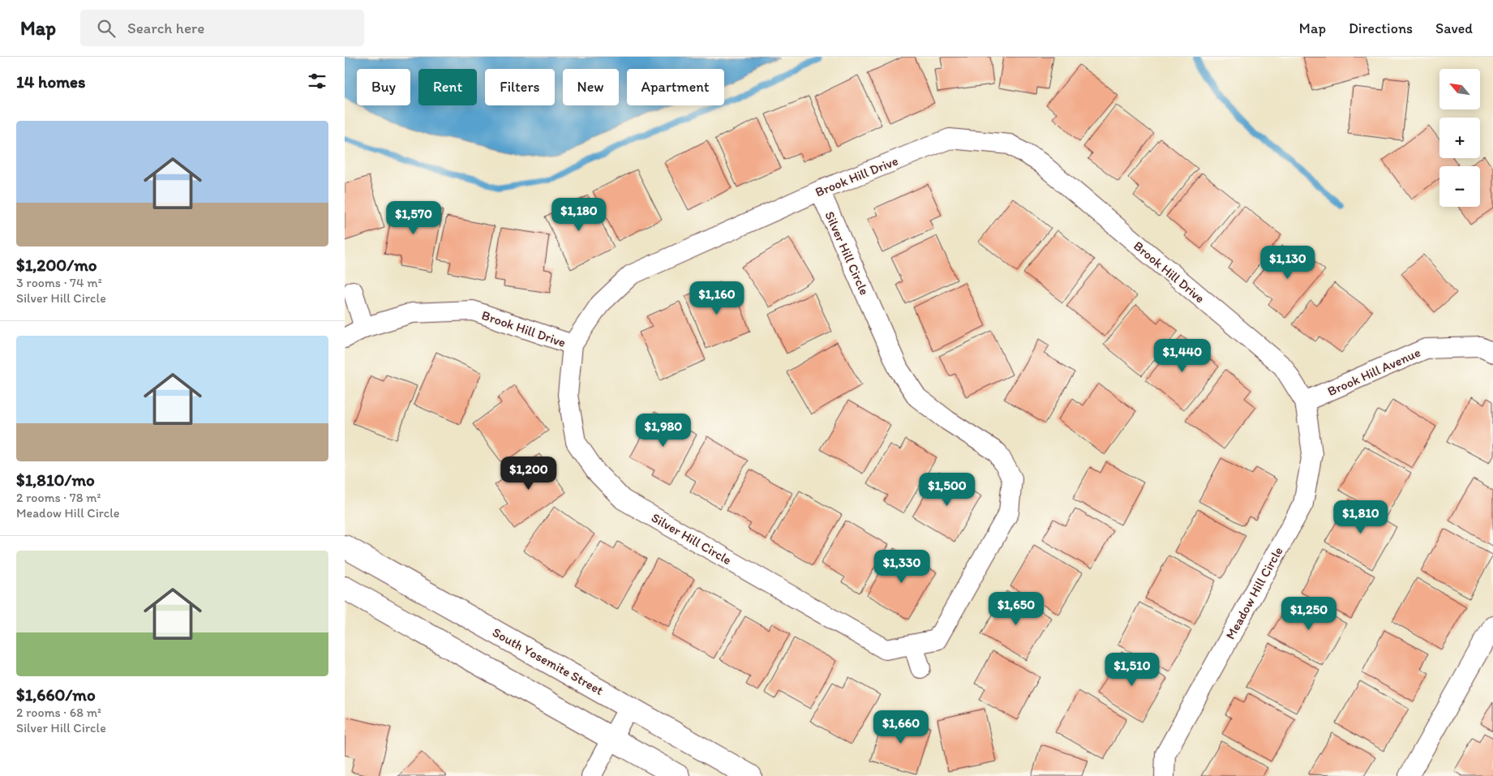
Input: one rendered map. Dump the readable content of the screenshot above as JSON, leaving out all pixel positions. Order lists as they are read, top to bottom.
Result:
{
  "streets": {
    "main road": ["South Yosemite Street"],
    "street": [
      "Brook Hill Drive",
      "Silver Hill Circle",
      "Brook Hill Avenue",
      "Meadow Hill Circle"
    ]
  },
  "crossings": [
    ["Brook Hill Drive", "Silver Hill Circle"],
    ["Brook Hill Drive", "Brook Hill Avenue"],
    ["Brook Hill Drive", "Meadow Hill Circle"],
    ["Brook Hill Avenue", "Meadow Hill Circle"]
  ],
  "north": "top left",
  "page": {
    "header": "Map",
    "search": "Search here",
    "nav": ["Map", "Directions", "Saved"],
    "heading": "14 homes",
    "map_buttons": ["+", "−"],
    "chip": [
      "Buy",
      "Rent",
      "Filters",
      "New",
      "Apartment"
    ],
    "list": [
      {
        "name": "$1,200/mo",
        "note": "3 rooms · 74 m² · Silver Hill Circle"
      },
      {
        "name": "$1,810/mo",
        "note": "2 rooms · 78 m² · Meadow Hill Circle"
      },
      {
        "name": "$1,660/mo",
        "note": "2 rooms · 68 m² · Silver Hill Circle"
      }
    ],
    "price": [
      "$1,180",
      "$1,570",
      "$1,130",
      "$1,160",
      "$1,440",
      "$1,980",
      "$1,200",
      "$1,500",
      "$1,810",
      "$1,330",
      "$1,650",
      "$1,250",
      "$1,510",
      "$1,660"
    ]
  }
}
